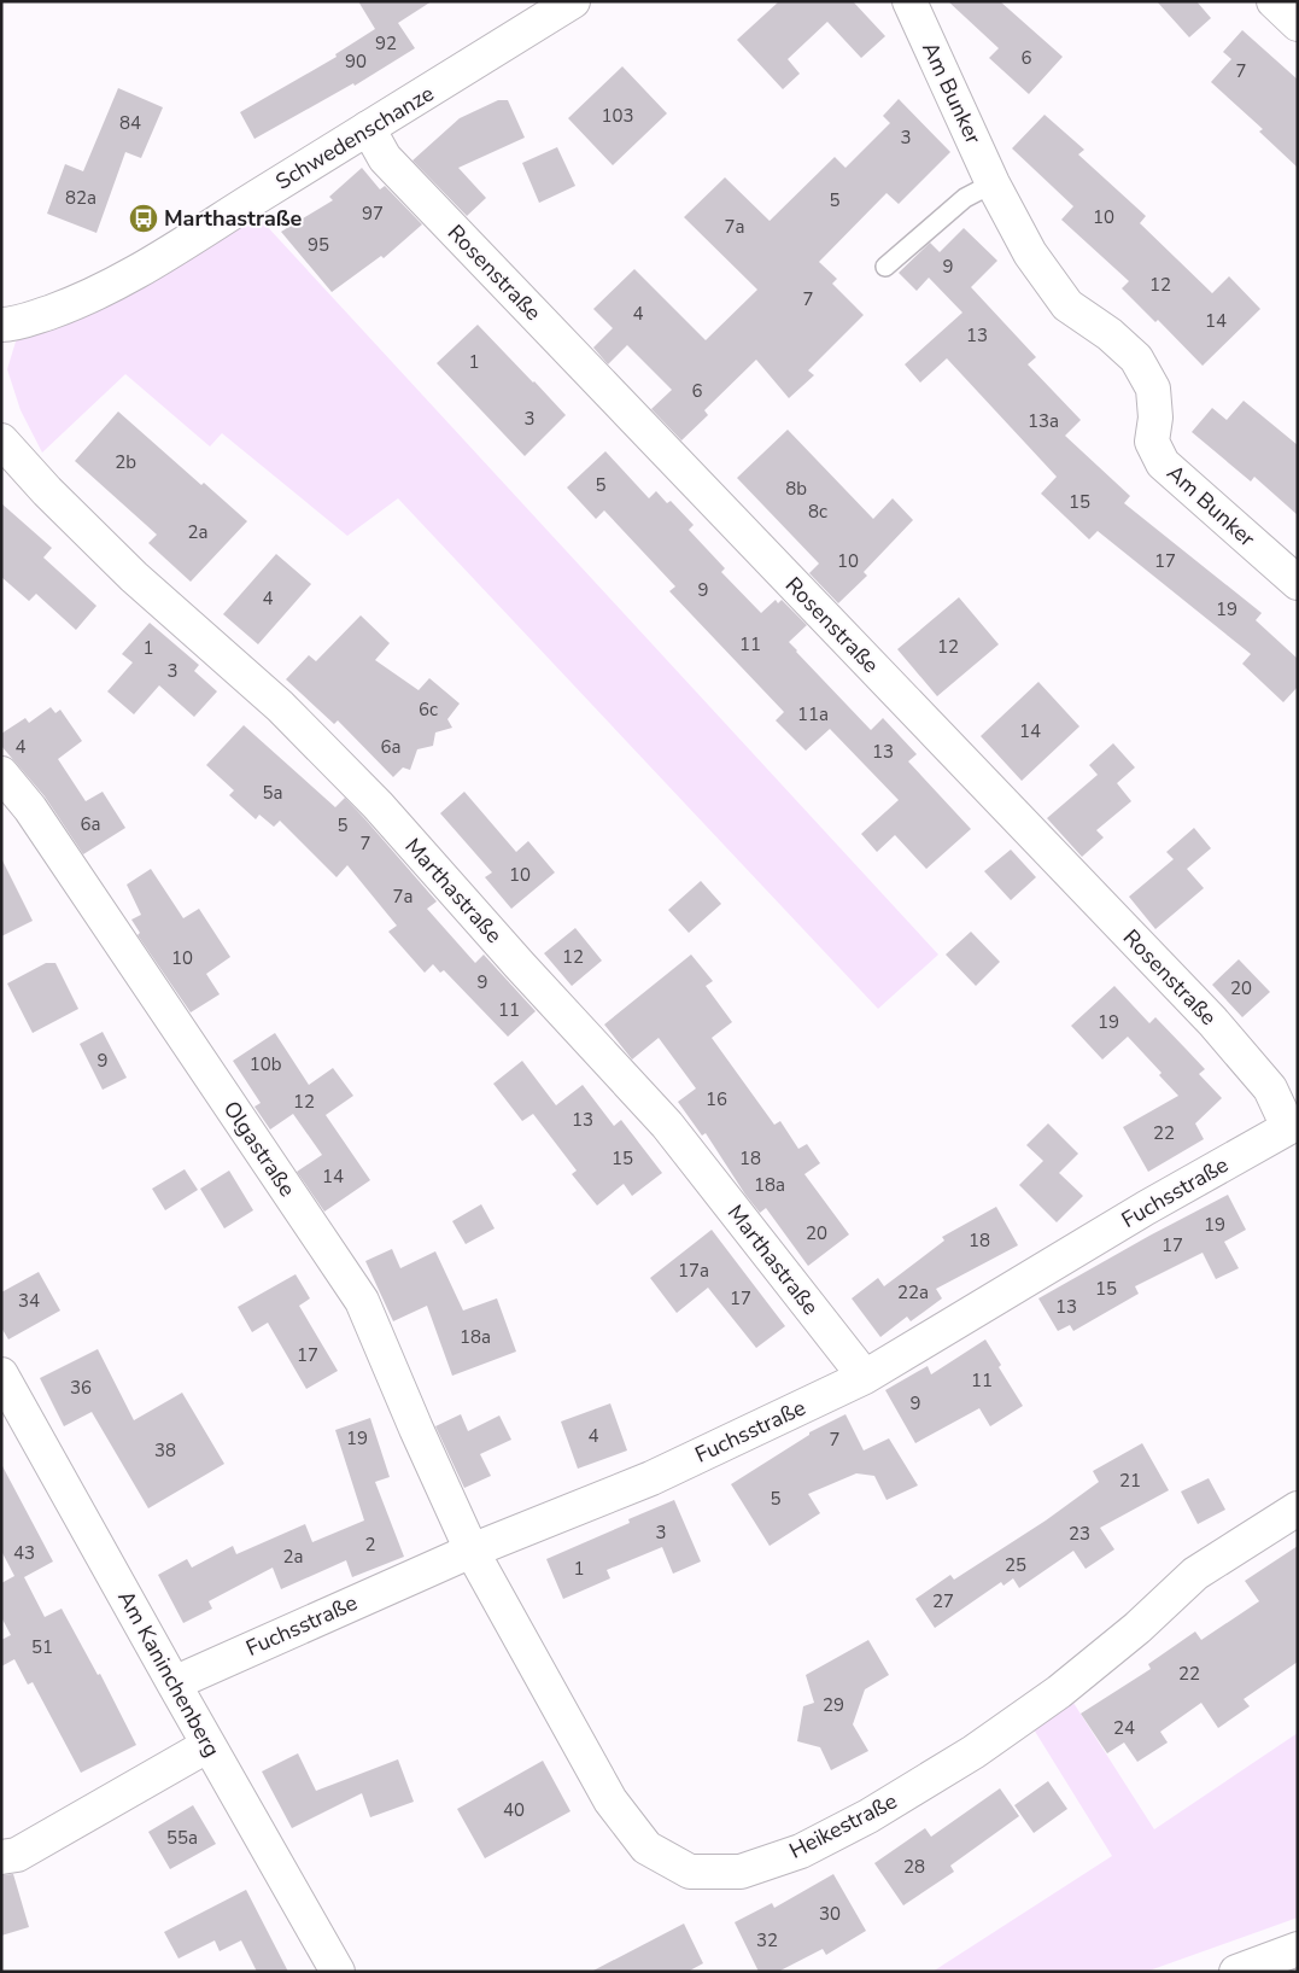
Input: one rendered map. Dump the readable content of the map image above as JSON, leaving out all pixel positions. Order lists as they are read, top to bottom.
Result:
{
  "streets": {
    "street": [
      "Am Bunker",
      "Schwedenschanze",
      "Rosenstraße",
      "Marthastraße",
      "Olgastraße",
      "Fuchsstraße",
      "Am Kaninchenberg",
      "Heikestraße"
    ]
  },
  "crossings": [
    ["Schwedenschanze", "Rosenstraße"],
    ["Rosenstraße", "Fuchsstraße"],
    ["Marthastraße", "Fuchsstraße"],
    ["Olgastraße", "Fuchsstraße"],
    ["Olgastraße", "Heikestraße"],
    ["Fuchsstraße", "Am Kaninchenberg"],
    ["Fuchsstraße", "Heikestraße"]
  ],
  "places": {
    "bus stop": ["Marthastraße"]
  },
  "house_numbers": [
    "92",
    "6",
    "90",
    "7",
    "103",
    "84",
    "3",
    "82a",
    "5",
    "97",
    "10",
    "7a",
    "95",
    "9",
    "12",
    "7",
    "4",
    "14",
    "13",
    "1",
    "6",
    "3",
    "13a",
    "2b",
    "5",
    "8b",
    "15",
    "8c",
    "2a",
    "10",
    "17",
    "9",
    "4",
    "19",
    "11",
    "12",
    "1",
    "3",
    "6c",
    "11a",
    "14",
    "4",
    "6a",
    "13",
    "5a",
    "6a",
    "5",
    "7",
    "10",
    "7a",
    "12",
    "10",
    "9",
    "20",
    "11",
    "19",
    "9",
    "10b",
    "16",
    "12",
    "13",
    "22",
    "15",
    "18",
    "14",
    "18a",
    "19",
    "20",
    "18",
    "17",
    "17a",
    "15",
    "22a",
    "17",
    "34",
    "13",
    "18a",
    "17",
    "11",
    "36",
    "9",
    "4",
    "19",
    "7",
    "38",
    "21",
    "5",
    "3",
    "23",
    "2",
    "43",
    "2a",
    "25",
    "1",
    "27",
    "51",
    "22",
    "29",
    "24",
    "40",
    "55a",
    "28",
    "30",
    "32"
  ]
}
